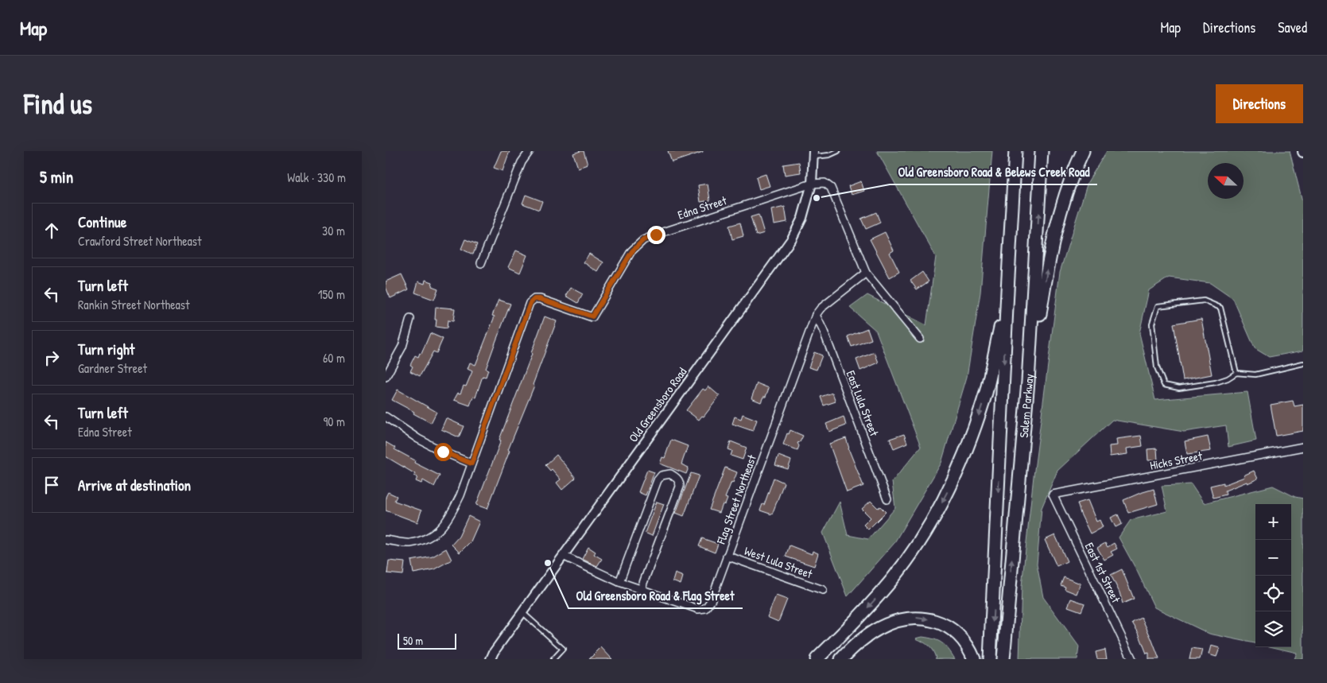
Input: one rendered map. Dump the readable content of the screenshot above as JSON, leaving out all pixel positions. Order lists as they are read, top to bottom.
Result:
{
  "streets": {
    "highway": ["Salem Parkway"],
    "street": [
      "Edna Street",
      "East Lula Street",
      "Old Greensboro Road",
      "Hicks Street",
      "Flag Street Northeast",
      "West Lula Street",
      "East 1st Street"
    ]
  },
  "crossings": [
    ["Edna Street", "Old Greensboro Road"],
    ["East Lula Street", "Flag Street Northeast"],
    ["Old Greensboro Road", "Flag Street Northeast"],
    ["Hicks Street", "East 1st Street"],
    ["Flag Street Northeast", "West Lula Street"]
  ],
  "places": ["Old Greensboro Road & Belews Creek Road", "Old Greensboro Road & Flag Street"],
  "scale_bar": "50 m",
  "north": "left",
  "page": {
    "header": "Map",
    "nav": ["Map", "Directions", "Saved"],
    "buttons": "Directions",
    "title": "Find us",
    "heading": ["5 min", "Walk · 330 m"],
    "list": [
      ["Continue", "Crawford Street Northeast", "30 m"],
      ["Turn left", "Rankin Street Northeast", "150 m"],
      ["Turn right", "Gardner Street", "60 m"],
      ["Turn left", "Edna Street", "90 m"],
      "Arrive at destination"
    ],
    "map_buttons": ["+", "−"],
    "scale": "50 m"
  }
}
